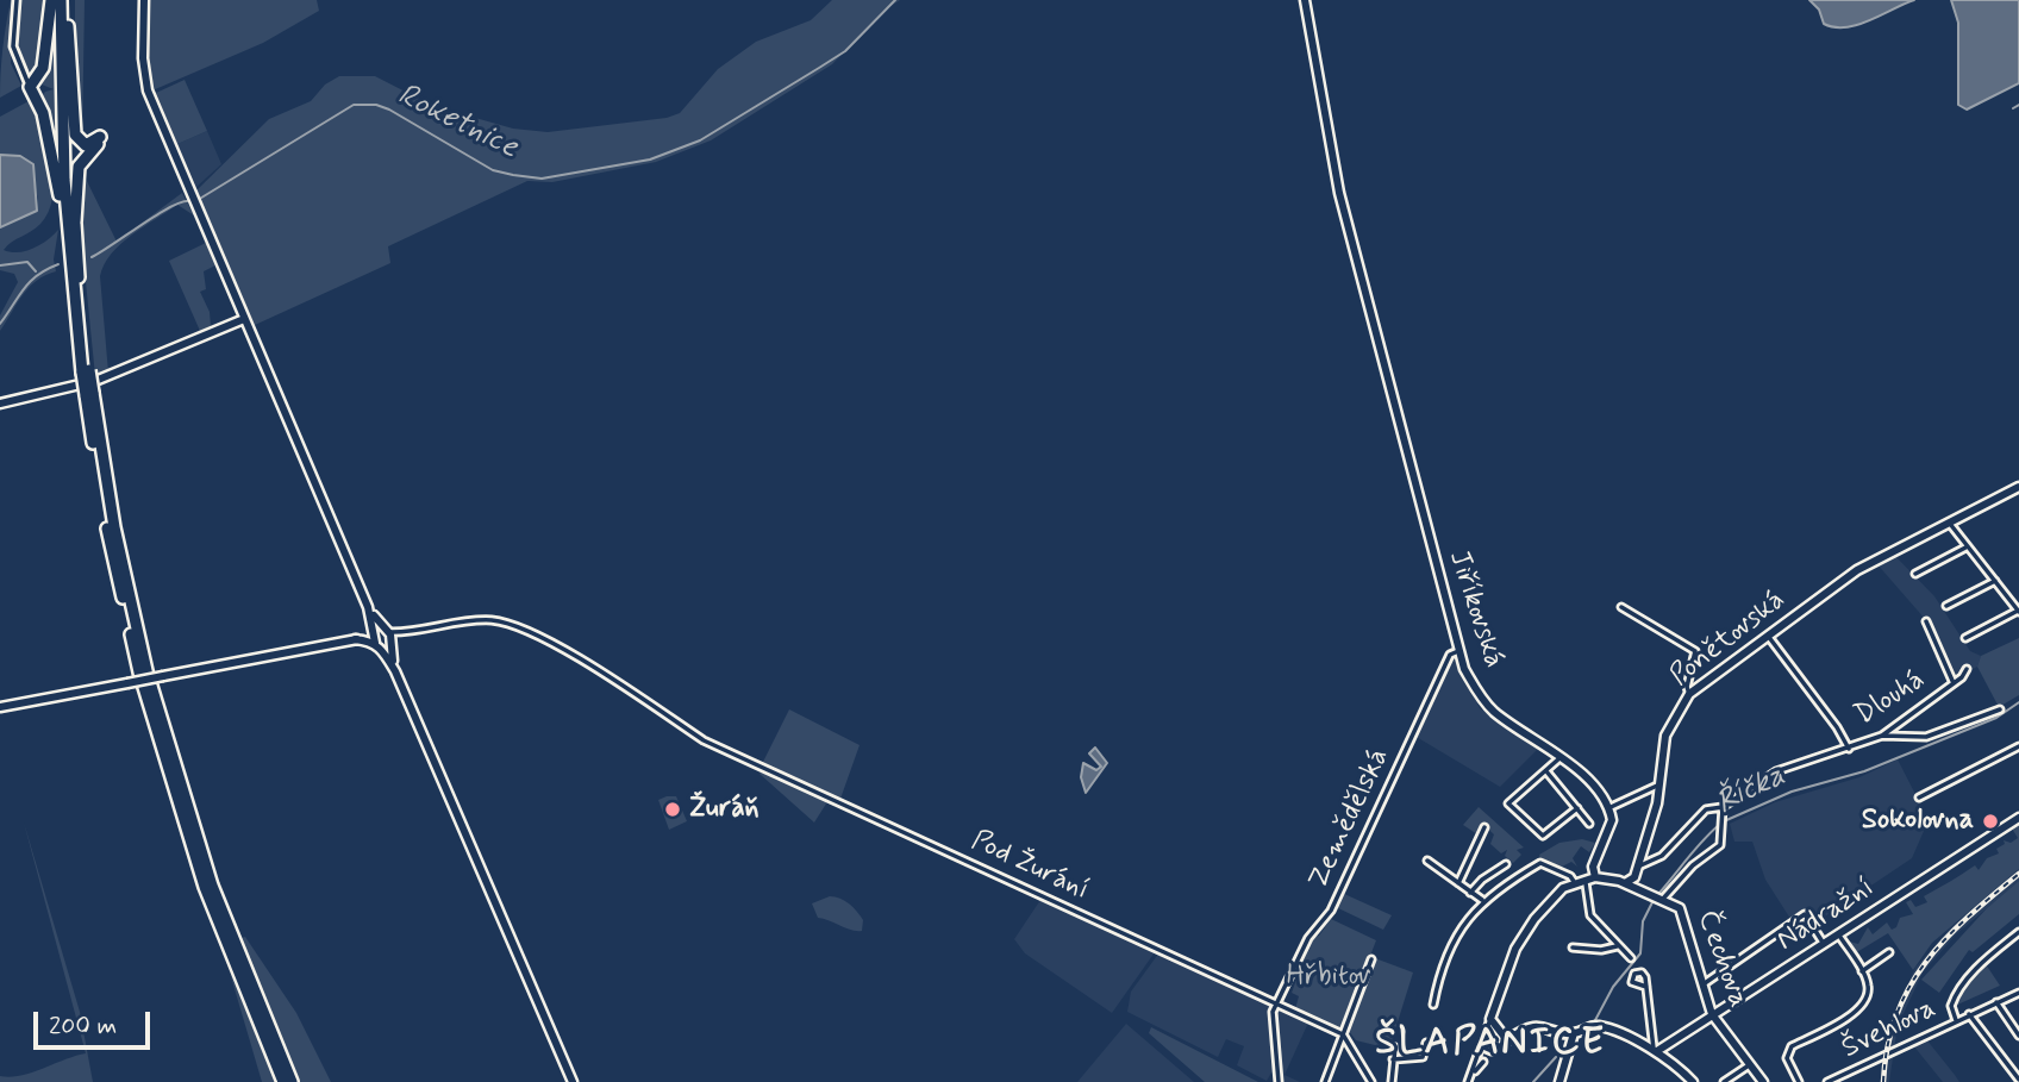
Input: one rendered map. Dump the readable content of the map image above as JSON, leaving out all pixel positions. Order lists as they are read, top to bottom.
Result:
{
  "streets": {
    "street": [
      "Jiříkovská",
      "Ponětovská",
      "Dlouhá",
      "Zemědělská",
      "Pod Žurání",
      "Nádražní",
      "Čechova",
      "Švehlova"
    ]
  },
  "crossings": [
    ["Jiříkovská", "Zemědělská"],
    ["Ponětovská", "Dlouhá"],
    ["Zemědělská", "Pod Žurání"],
    ["Nádražní", "Čechova"]
  ],
  "districts": ["ŠLAPANICE"],
  "water": ["Roketnice", "Říčka"],
  "parks": ["Hřbitov"],
  "places": ["Žuráň", "Sokolovna"],
  "scale_bar": "200 m"
}
